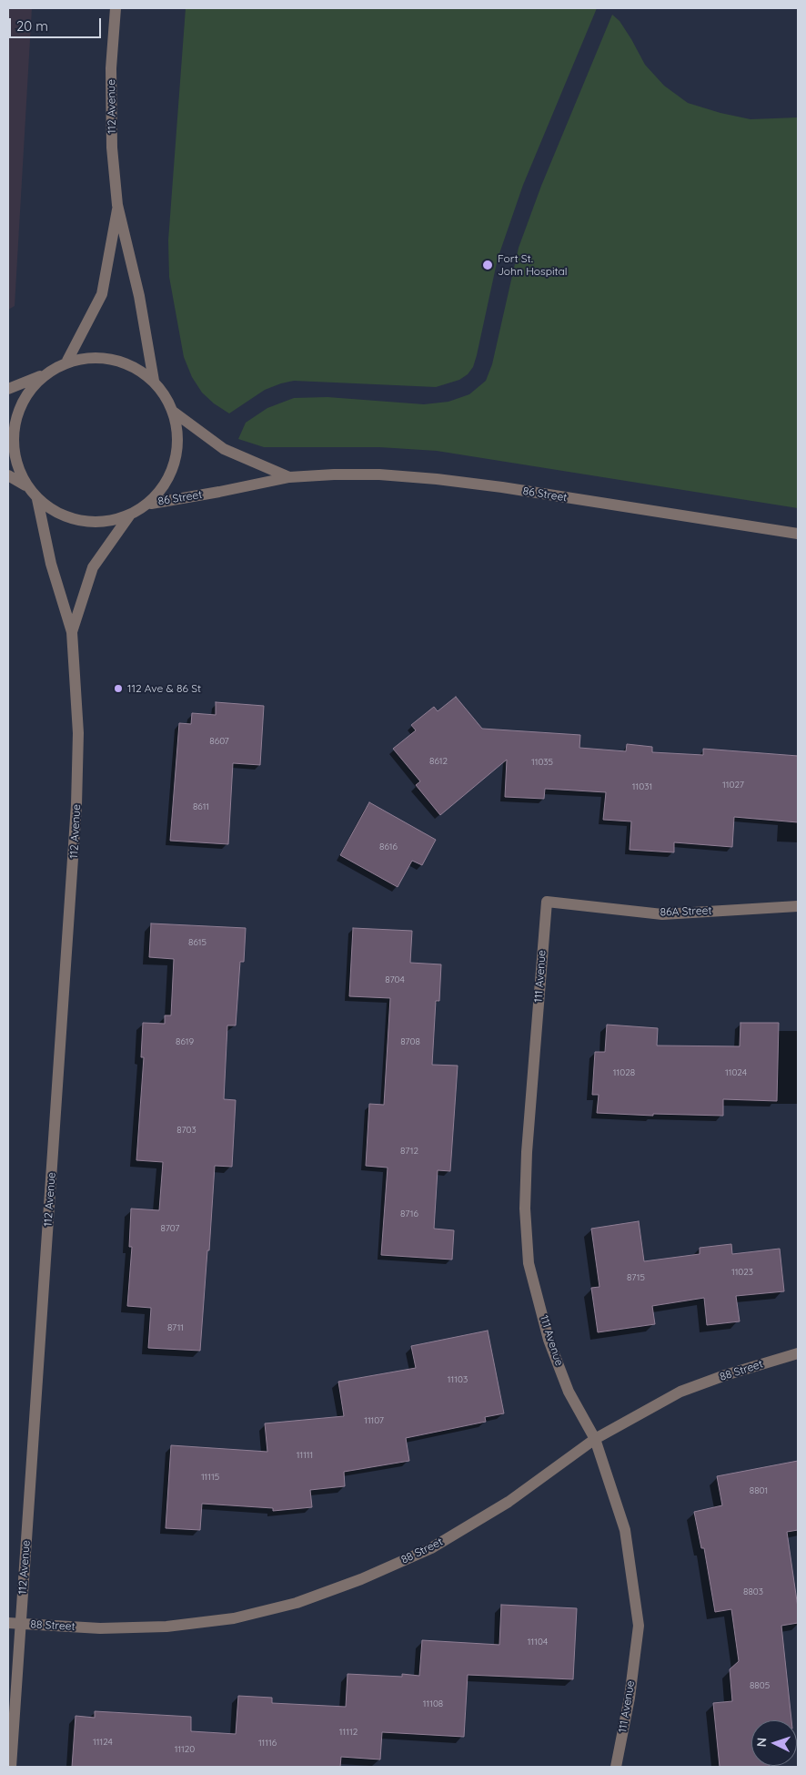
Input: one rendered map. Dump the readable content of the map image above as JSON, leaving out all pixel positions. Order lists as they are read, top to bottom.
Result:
{
  "streets": {
    "street": [
      "112 Avenue",
      "86 Street",
      "86A Street",
      "111 Avenue",
      "88 Street"
    ]
  },
  "crossings": [
    ["112 Avenue", "88 Street"],
    ["86A Street", "111 Avenue"],
    ["111 Avenue", "88 Street"]
  ],
  "places": ["Fort St. John Hospital", "112 Ave & 86 St"],
  "house_numbers": [
    "8607",
    "8612",
    "11035",
    "11027",
    "11031",
    "8611",
    "8616",
    "8615",
    "8704",
    "8619",
    "8708",
    "11028",
    "11024",
    "8703",
    "8712",
    "8716",
    "8707",
    "11023",
    "8715",
    "8711",
    "11103",
    "11107",
    "11111",
    "11115",
    "8801",
    "8803",
    "11104",
    "8805",
    "11108",
    "11112",
    "11124",
    "11116",
    "11120"
  ],
  "scale_bar": "20 m",
  "north": "left"
}
